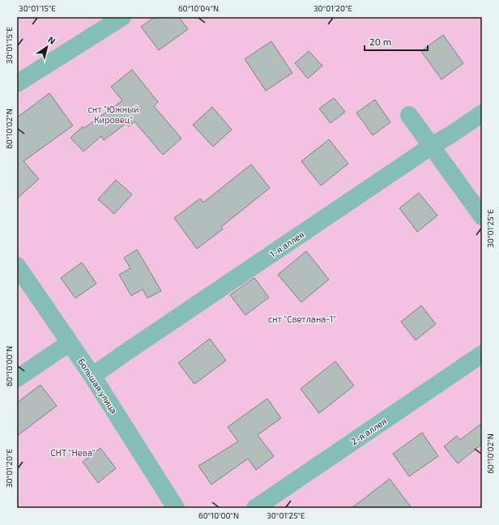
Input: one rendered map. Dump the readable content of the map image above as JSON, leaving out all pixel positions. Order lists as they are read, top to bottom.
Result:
{
  "streets": {
    "street": ["1-я аллея", "Большая улица", "2-я аллея"]
  },
  "crossings": [
    ["1-я аллея", "Большая улица"]
  ],
  "parks": ["снт \"Южный Кировец\"", "снт \"Светлана-1\"", "СНТ \"Нева\""],
  "scale_bar": "20 m",
  "north": "top right",
  "coordinates": [
    "30°01'15\"E",
    "60°10'04\"N",
    "30°01'20\"E",
    "60°10'02\"N",
    "30°01'25\"E",
    "60°10'00\"N"
  ]
}
